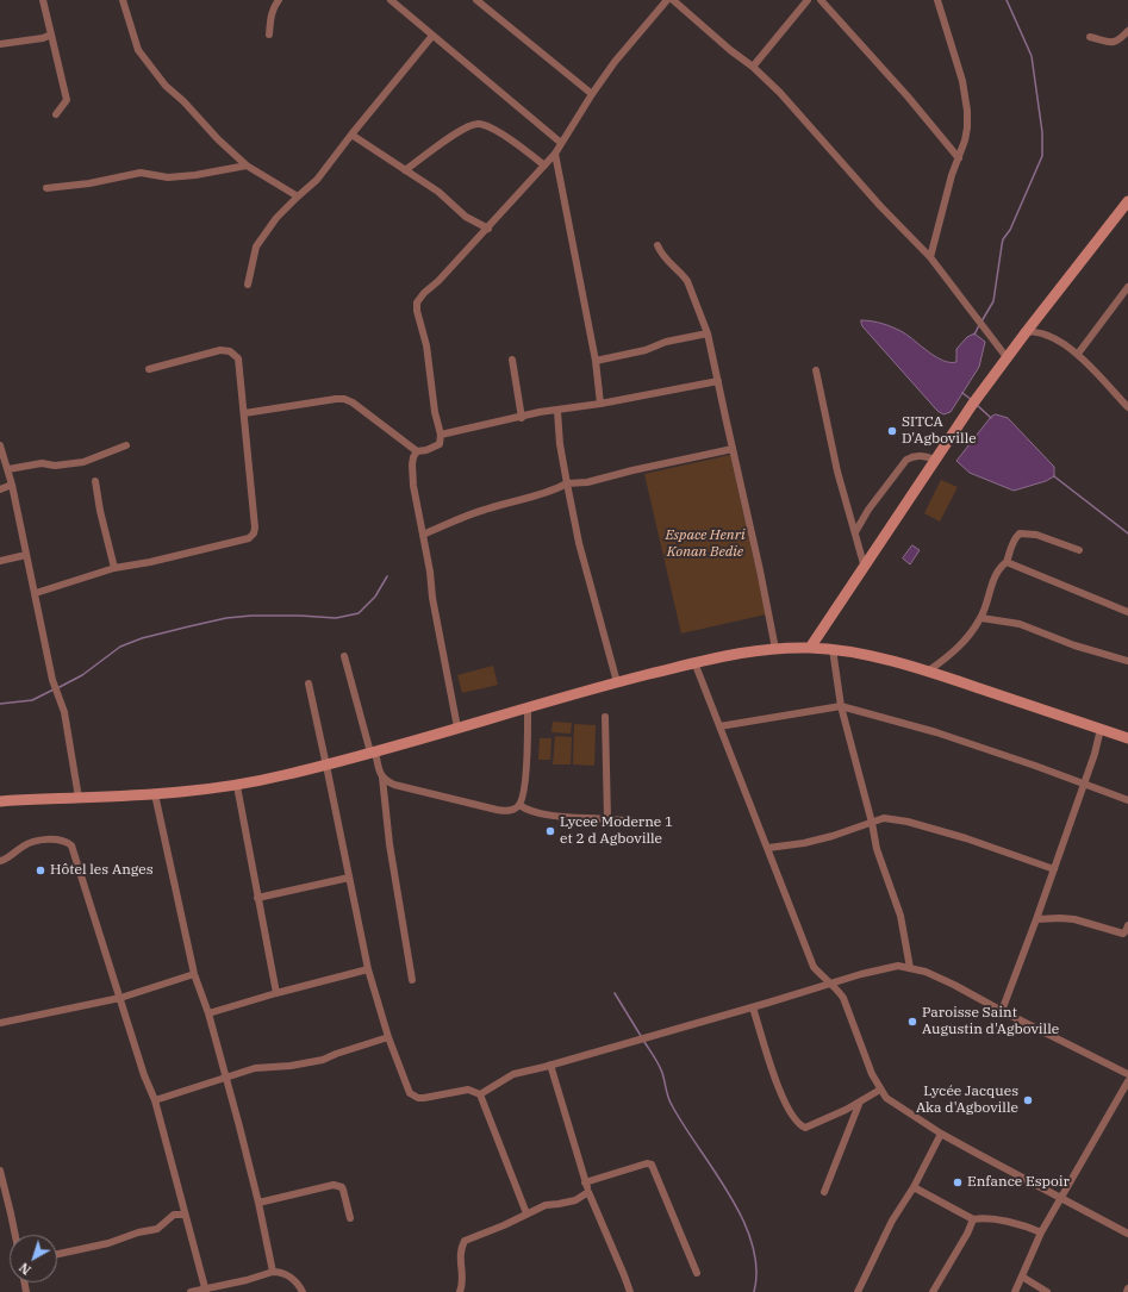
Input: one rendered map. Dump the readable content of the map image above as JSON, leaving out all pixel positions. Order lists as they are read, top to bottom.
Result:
{
  "parks": ["Espace Henri Konan Bedie"],
  "places": [
    "SITCA D'Agboville",
    "Lycee Moderne 1 et 2 d Agboville",
    "Hôtel les Anges",
    "Paroisse Saint Augustin d'Agboville",
    "Lycée Jacques Aka d'Agboville",
    "Enfance Espoir"
  ],
  "north": "bottom left"
}
